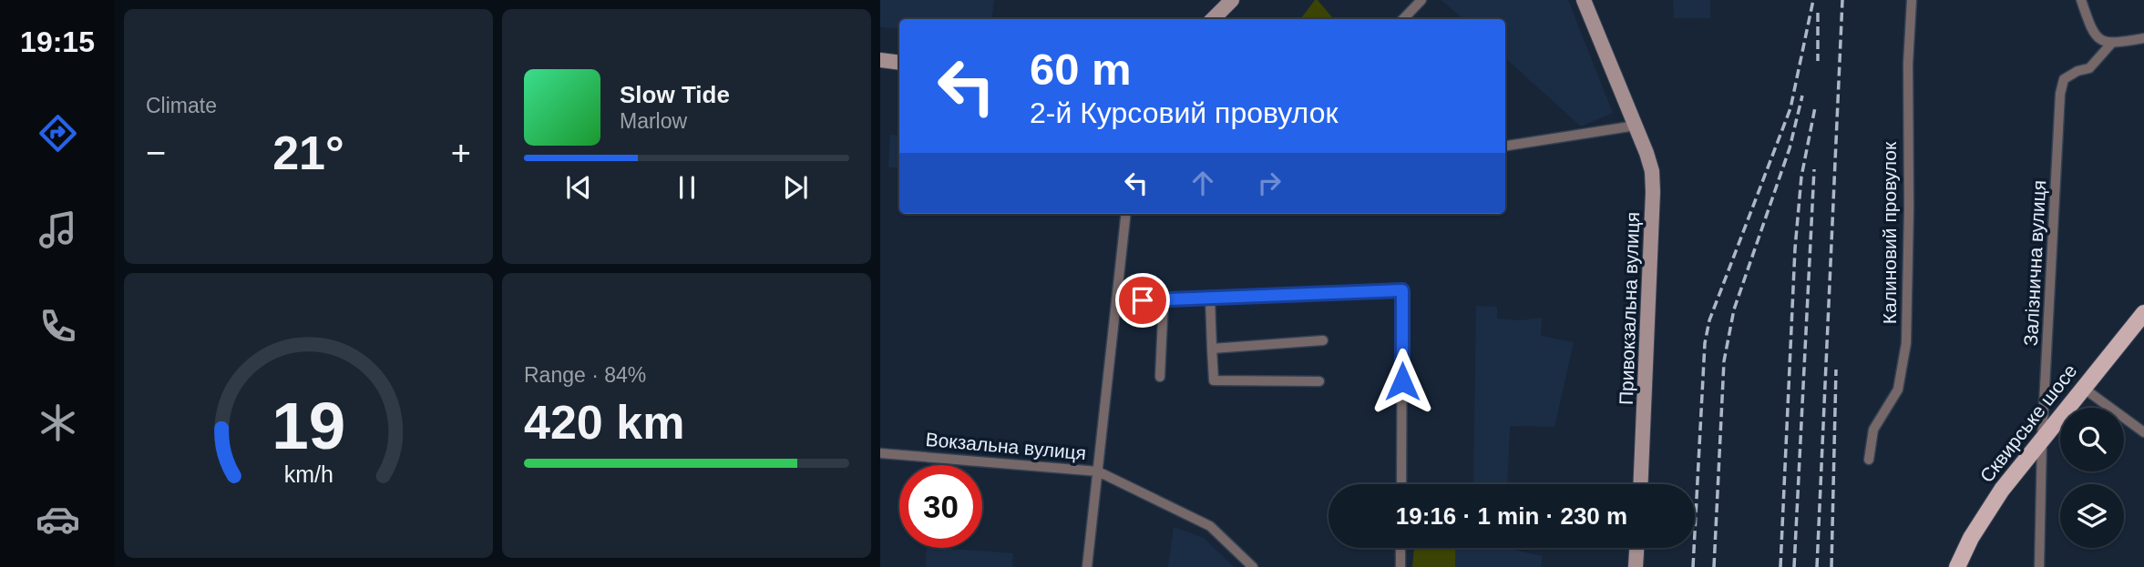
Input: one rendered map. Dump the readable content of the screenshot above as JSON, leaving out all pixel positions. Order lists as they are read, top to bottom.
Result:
{
  "streets": {
    "main road": ["Сквирське шосе"],
    "street": [
      "Калиновий провулок",
      "Залізнична вулиця",
      "Привокзальна вулиця",
      "Вокзальна вулиця"
    ]
  },
  "crossings": [
    ["Залізнична вулиця", "Сквирське шосе"]
  ],
  "page": {
    "tabs": "19:15",
    "tile": [
      "Climate",
      ["Range · 84%", "420 km"]
    ],
    "turn": ["60 m", "2-й Курсовий провулок"],
    "song": ["Slow Tide", "Marlow"],
    "heat": ["−", "21°", "+"],
    "limit": "30",
    "trip": "19:16 · 1 min · 230 m",
    "gauge": ["19", "km/h"]
  }
}
